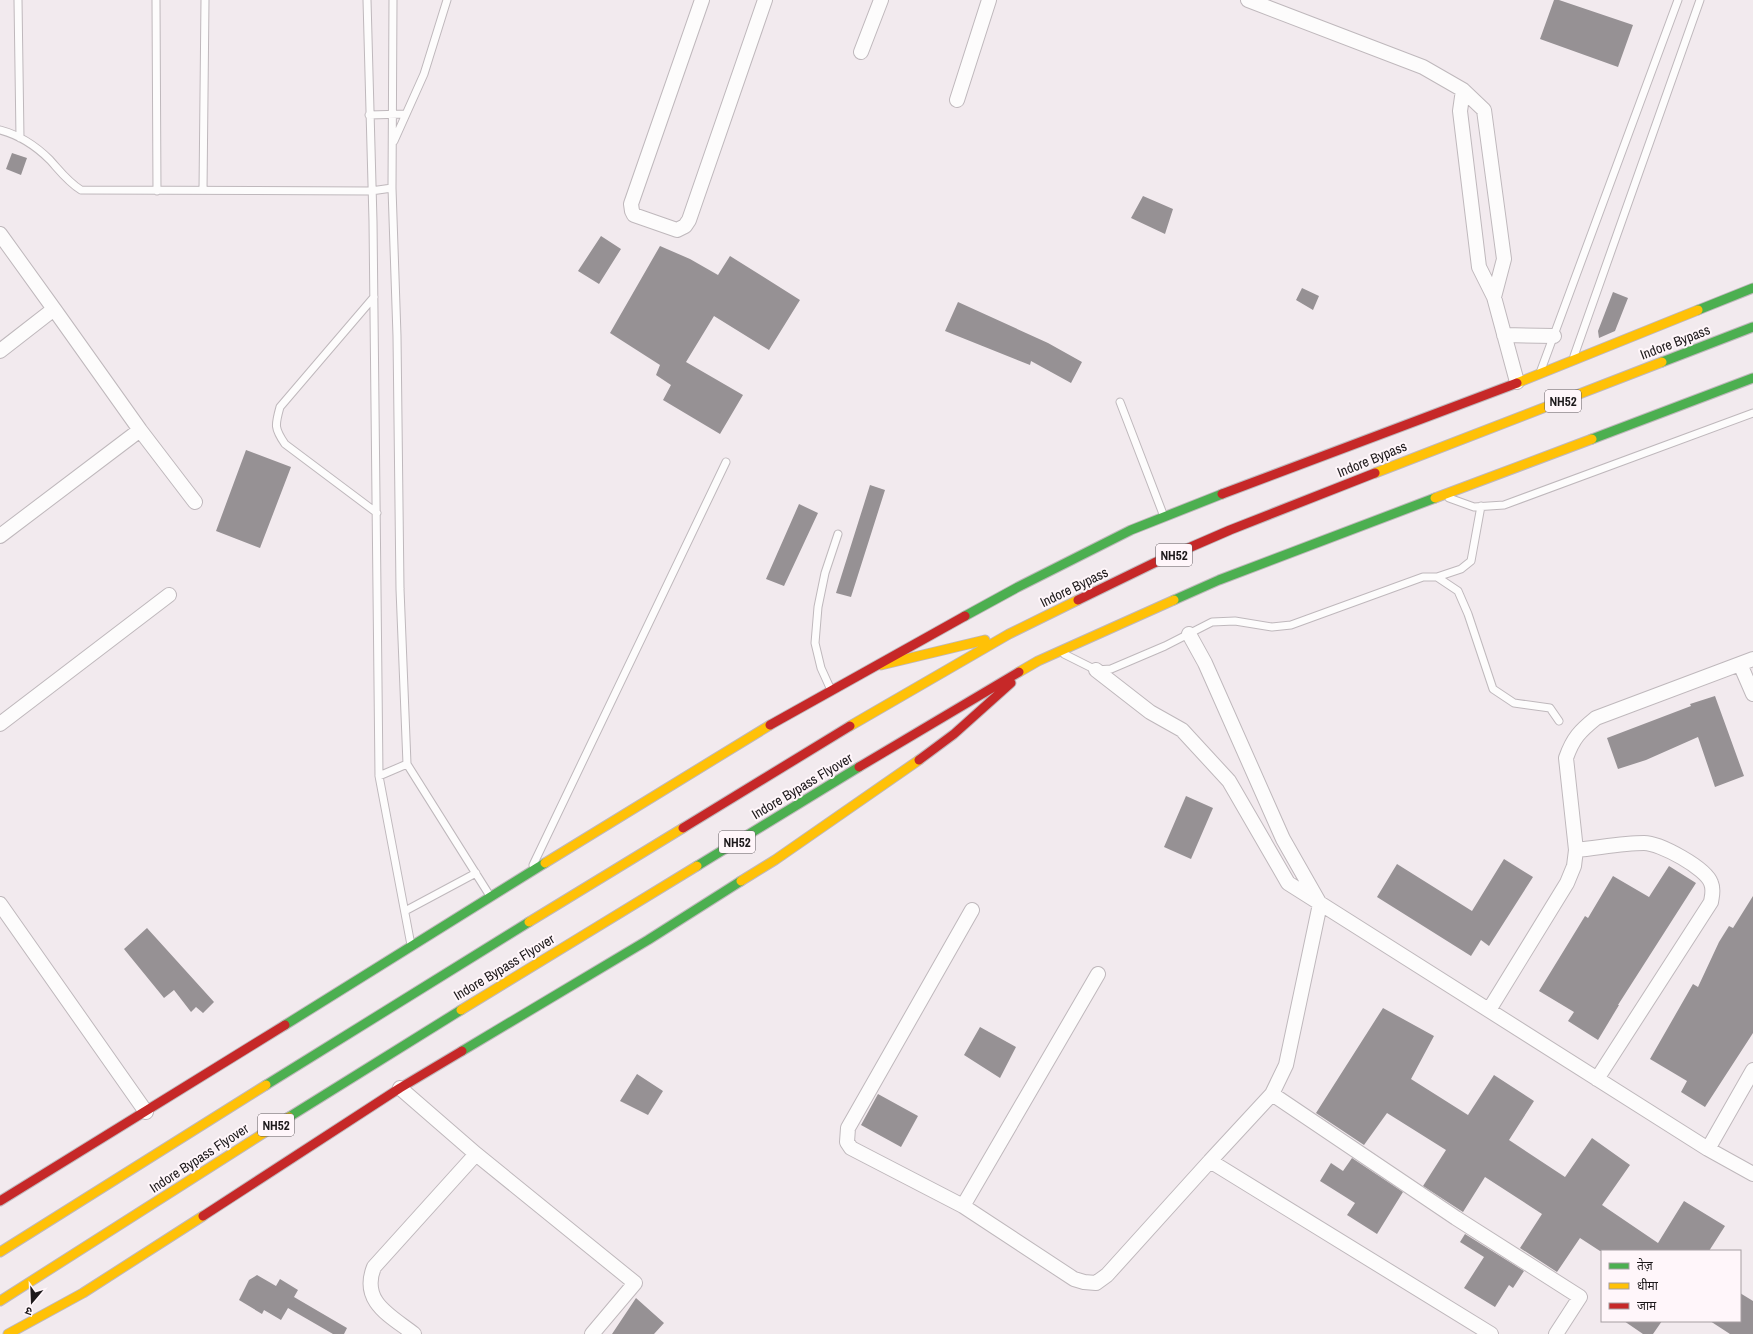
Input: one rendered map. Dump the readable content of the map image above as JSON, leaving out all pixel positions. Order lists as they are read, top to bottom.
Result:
{
  "streets": {
    "main road": ["Indore Bypass", "NH52", "Indore Bypass Flyover"]
  },
  "crossings": [
    ["Indore Bypass", "Indore Bypass Flyover"],
    ["NH52", "Indore Bypass Flyover"]
  ],
  "legend": ["तेज़", "धीमा", "जाम"],
  "north": "bottom"
}
